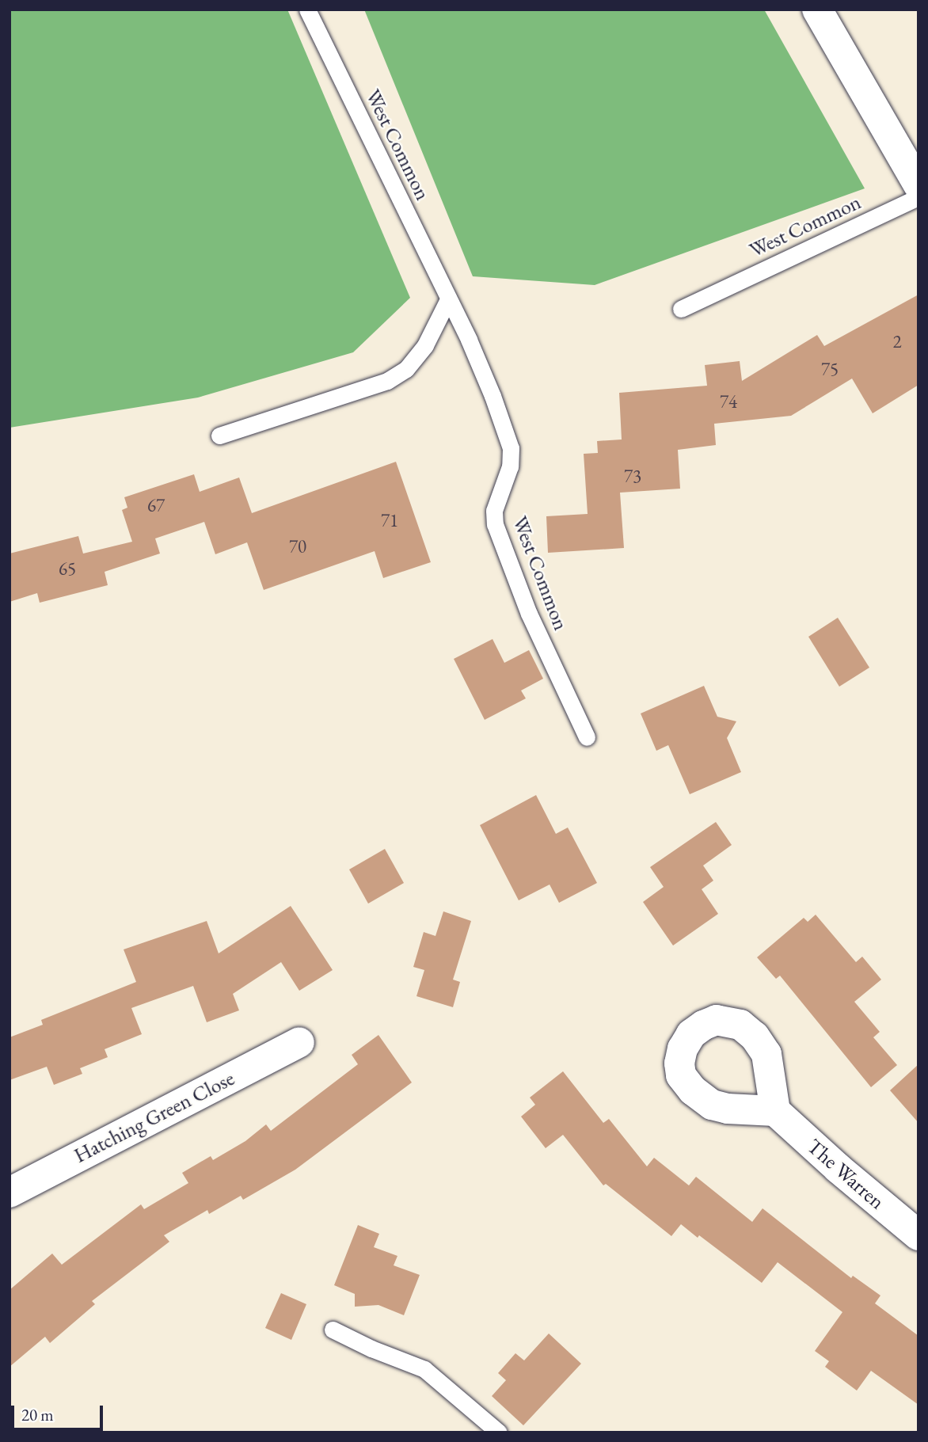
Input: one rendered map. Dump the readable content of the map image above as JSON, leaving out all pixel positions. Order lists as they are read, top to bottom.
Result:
{
  "streets": {
    "street": ["Hatching Green Close", "The Warren"],
    "lane": ["West Common"]
  },
  "house_numbers": [
    "2",
    "75",
    "74",
    "73",
    "67",
    "71",
    "70",
    "65"
  ],
  "scale_bar": "20 m"
}
